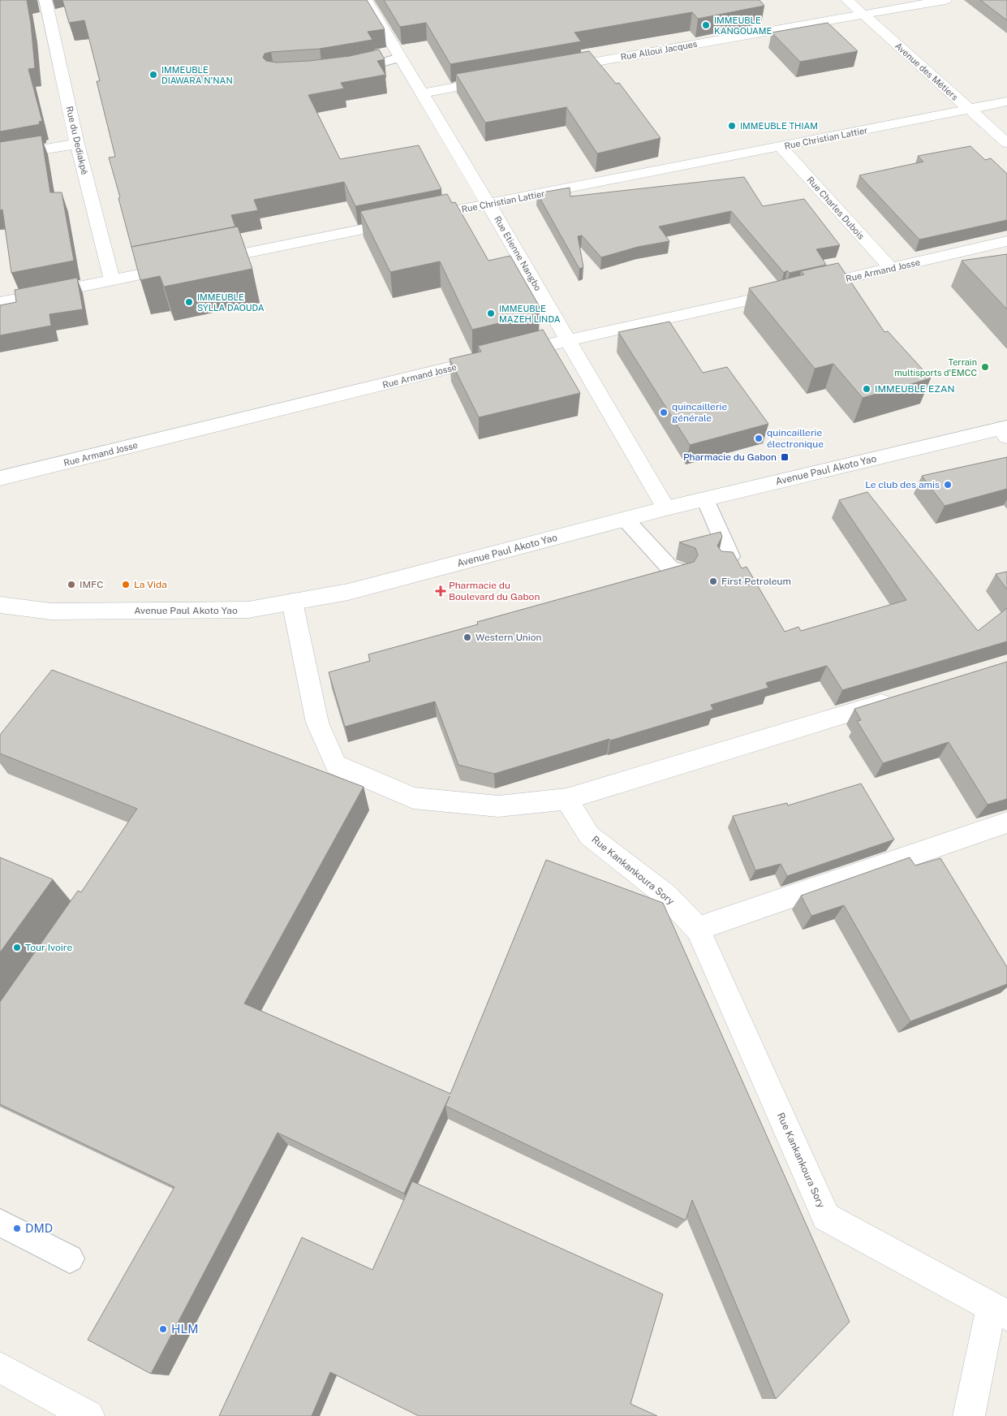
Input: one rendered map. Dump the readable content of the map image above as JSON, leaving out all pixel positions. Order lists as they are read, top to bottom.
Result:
{
  "streets": {
    "street": [
      "Rue Alloui Jacques",
      "Avenue des Métiers",
      "Rue Christian Lattier",
      "Rue du Dediakpê",
      "Rue Charles Dubois",
      "Rue Etienne Nangbo",
      "Rue Armand Josse",
      "Avenue Paul Akoto Yao",
      "Rue Kankankoura Sory"
    ]
  },
  "crossings": [
    ["Rue Alloui Jacques", "Avenue des Métiers"],
    ["Avenue des Métiers", "Rue Christian Lattier"],
    ["Rue Christian Lattier", "Rue Charles Dubois"],
    ["Rue Christian Lattier", "Rue Etienne Nangbo"],
    ["Rue Charles Dubois", "Rue Armand Josse"],
    ["Rue Etienne Nangbo", "Rue Armand Josse"],
    ["Rue Etienne Nangbo", "Avenue Paul Akoto Yao"]
  ],
  "places": {
    "other": [
      "IMMEUBLE KANGOUAME",
      "IMMEUBLE DIAWARA N'NAN",
      "IMMEUBLE THIAM",
      "IMMEUBLE SYLLA DAOUDA",
      "IMMEUBLE MAZEH LINDA",
      "Terrain multisports d'EMCC",
      "IMMEUBLE EZAN",
      "quincaillerie générale",
      "quincaillerie électronique",
      "Le club des amis",
      "First Petroleum",
      "IMFC",
      "La Vida",
      "Western Union",
      "Tour Ivoire",
      "DMD",
      "HLM"
    ],
    "transit": ["Pharmacie du Gabon"],
    "health": ["Pharmacie du Boulevard du Gabon"]
  }
}
